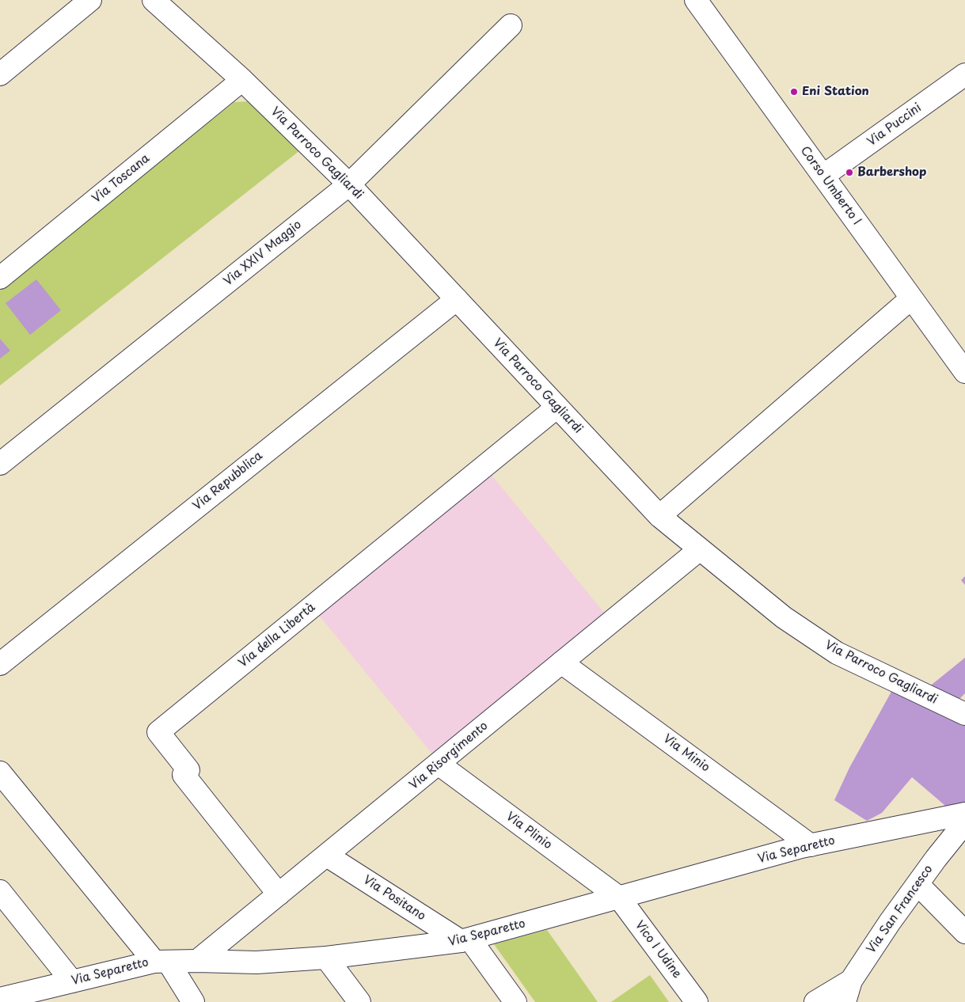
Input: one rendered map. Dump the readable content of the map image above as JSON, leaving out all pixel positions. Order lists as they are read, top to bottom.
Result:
{
  "streets": {
    "street": [
      "Via Puccini",
      "Via Parroco Gagliardi",
      "Via Toscana",
      "Corso Umberto I",
      "Via XXIV Maggio",
      "Via Repubblica",
      "Via della Libertà",
      "Via Minio",
      "Via Risorgimento",
      "Via Plinio",
      "Via Separetto",
      "Via Positano",
      "Via San Francesco",
      "Vico I Udine"
    ]
  },
  "crossings": [
    ["Via Puccini", "Corso Umberto I"],
    ["Via Parroco Gagliardi", "Via Toscana"],
    ["Via Parroco Gagliardi", "Via XXIV Maggio"],
    ["Via Parroco Gagliardi", "Via Repubblica"],
    ["Via Parroco Gagliardi", "Via della Libertà"],
    ["Via Parroco Gagliardi", "Via Risorgimento"],
    ["Via della Libertà", "Via Risorgimento"],
    ["Via Minio", "Via Risorgimento"],
    ["Via Minio", "Via Separetto"],
    ["Via Risorgimento", "Via Plinio"],
    ["Via Risorgimento", "Via Separetto"],
    ["Via Risorgimento", "Via Positano"],
    ["Via Plinio", "Via Separetto"],
    ["Via Plinio", "Vico I Udine"],
    ["Via Separetto", "Via Positano"],
    ["Via Separetto", "Vico I Udine"]
  ],
  "places": ["Eni Station", "Barbershop"]
}
